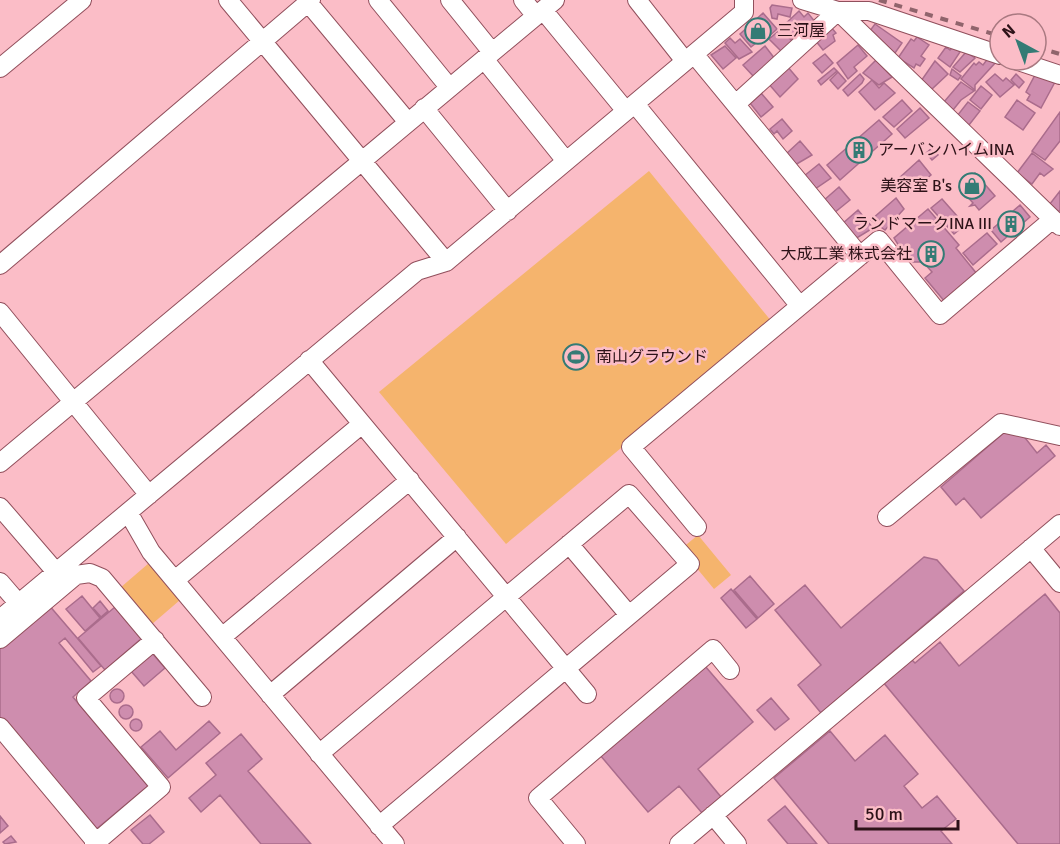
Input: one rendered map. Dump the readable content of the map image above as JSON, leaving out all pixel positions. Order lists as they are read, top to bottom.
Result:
{
  "places": {
    "shop": ["三河屋", "美容室 B's"],
    "building": ["アーバンハイムINA", "ランドマークINA III", "大成工業 株式会社"],
    "sports": ["南山グラウンド"]
  },
  "scale_bar": "50 m",
  "north": "top left"
}
